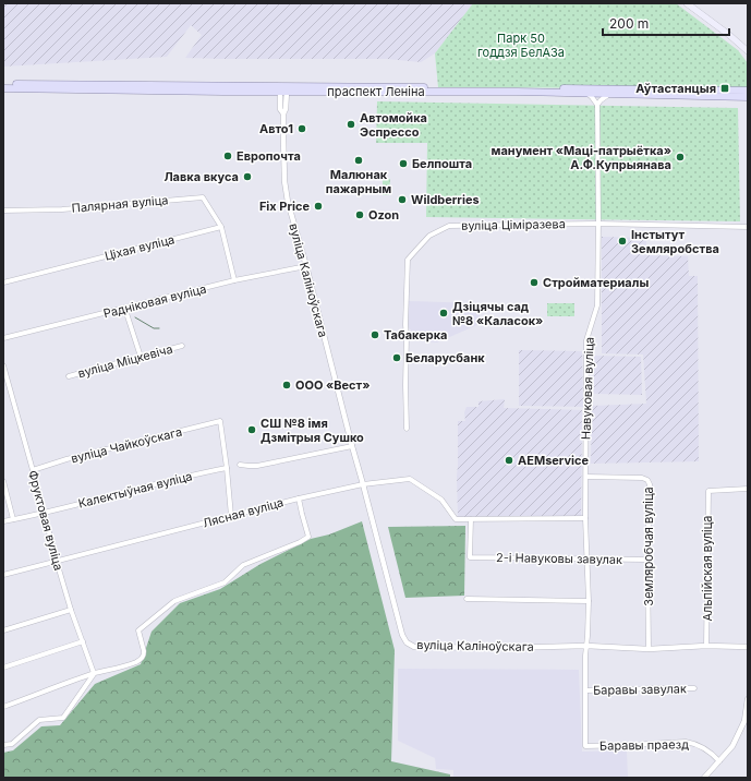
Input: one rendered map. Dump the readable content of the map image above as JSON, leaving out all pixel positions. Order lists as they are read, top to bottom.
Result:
{
  "streets": {
    "main road": ["праспект Леніна"],
    "street": [
      "Палярная вуліца",
      "вуліца Ціміразева",
      "Ціхая вуліца",
      "вуліца Каліноўскага",
      "Радніковая вуліца",
      "вуліца Міцкевіча",
      "Навуковая вуліца",
      "вуліца Чайкоўскага",
      "Калектыўная вуліца",
      "Лясная вуліца",
      "Фруктовая вуліца",
      "Земляробчая вуліца",
      "2-і Навуковы завулак",
      "Альпійская вуліца",
      "Баравы завулак",
      "Баравы праезд"
    ]
  },
  "crossings": [
    ["праспект Леніна", "вуліца Каліноўскага"],
    ["Палярная вуліца", "Ціхая вуліца"],
    ["вуліца Ціміразева", "Навуковая вуліца"],
    ["вуліца Каліноўскага", "Радніковая вуліца"],
    ["вуліца Каліноўскага", "Навуковая вуліца"],
    ["вуліца Каліноўскага", "Лясная вуліца"],
    ["вуліца Каліноўскага", "Земляробчая вуліца"],
    ["вуліца Каліноўскага", "Альпійская вуліца"],
    ["вуліца Каліноўскага", "Баравы праезд"],
    ["Навуковая вуліца", "Земляробчая вуліца"],
    ["Навуковая вуліца", "2-і Навуковы завулак"],
    ["Навуковая вуліца", "Баравы праезд"],
    ["вуліца Чайкоўскага", "Калектыўная вуліца"],
    ["вуліца Чайкоўскага", "Фруктовая вуліца"],
    ["Калектыўная вуліца", "Фруктовая вуліца"],
    ["Лясная вуліца", "Фруктовая вуліца"],
    ["Лясная вуліца", "2-і Навуковы завулак"],
    ["Земляробчая вуліца", "2-і Навуковы завулак"],
    ["Баравы завулак", "Баравы праезд"]
  ],
  "parks": ["Парк 50 годдзя БелАЗа"],
  "places": {
    "transit": ["Аўтастанцыя"],
    "other": [
      "Автомойка Эспрессо",
      "Авто1",
      "Европочта",
      "манумент «Маці-патрыётка» А.Ф.Купрыянава",
      "Малюнак пажарным",
      "Белпошта",
      "Лавка вкуса",
      "Wildberries",
      "Fix Price",
      "Ozon",
      "Інстытут Земляробства",
      "Стройматериалы",
      "Дзіцячы сад №8 «Каласок»",
      "Табакерка",
      "Беларусбанк",
      "ООО «Вест»",
      "СШ №8 імя Дзмітрыя Сушко",
      "AEMservice"
    ]
  },
  "scale_bar": "200 m"
}
